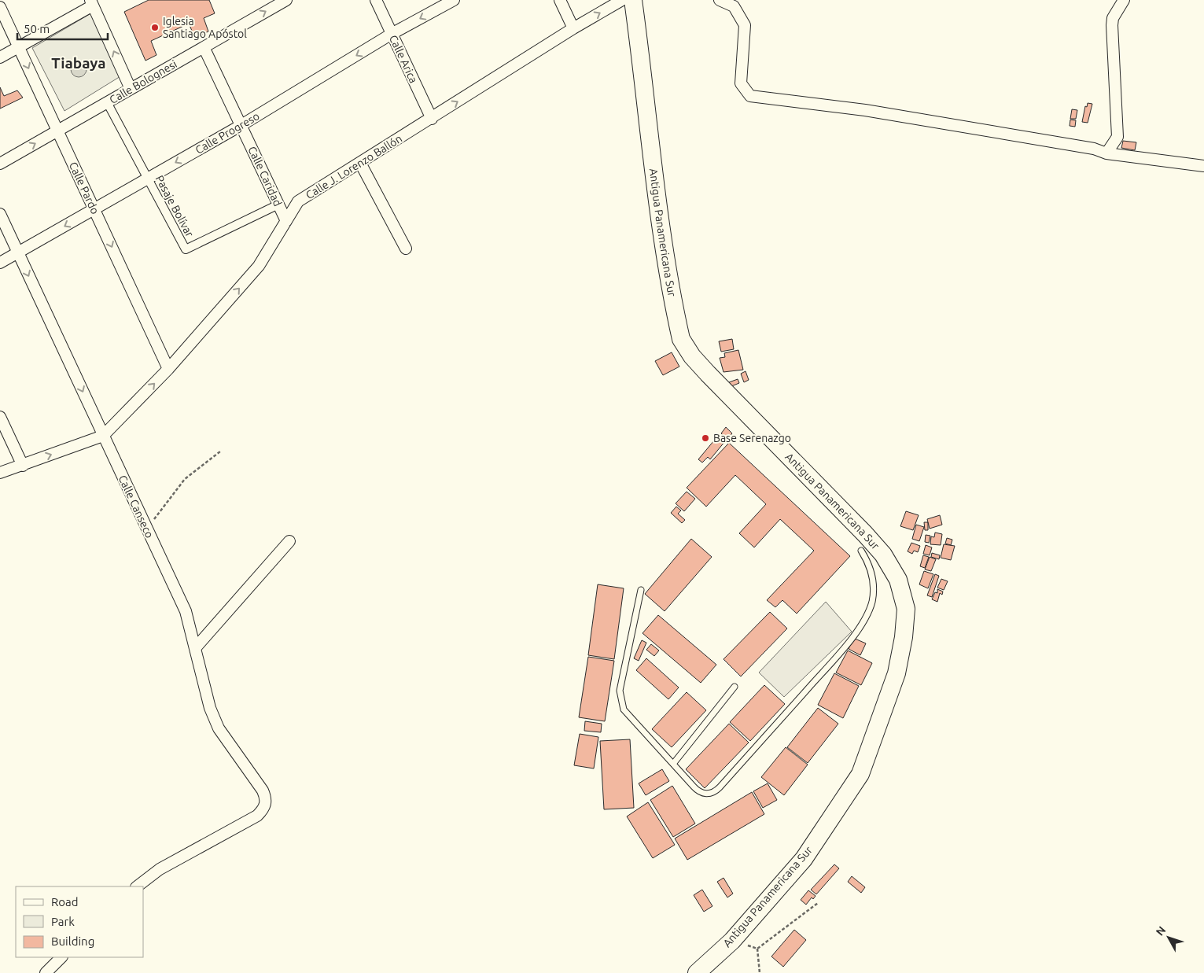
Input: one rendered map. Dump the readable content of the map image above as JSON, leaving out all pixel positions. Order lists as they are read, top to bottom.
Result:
{
  "streets": {
    "main road": ["Antigua Panamericana Sur"],
    "street": [
      "Calle Arica",
      "Calle Bolognesi",
      "Calle Progreso",
      "Calle J. Lorenzo Ballón",
      "Calle Caridad",
      "Calle Pardo",
      "Pasaje Bolívar",
      "Calle Canseco"
    ]
  },
  "crossings": [
    ["Calle Arica", "Calle Progreso"],
    ["Calle Arica", "Calle J. Lorenzo Ballón"],
    ["Calle Bolognesi", "Calle Caridad"],
    ["Calle Bolognesi", "Calle Pardo"],
    ["Calle Bolognesi", "Pasaje Bolívar"],
    ["Calle Progreso", "Calle Caridad"],
    ["Calle Progreso", "Calle Pardo"],
    ["Calle Progreso", "Pasaje Bolívar"],
    ["Calle Progreso", "Calle Canseco"],
    ["Calle J. Lorenzo Ballón", "Calle Caridad"],
    ["Calle J. Lorenzo Ballón", "Calle Pardo"],
    ["Calle J. Lorenzo Ballón", "Calle Canseco"],
    ["Calle Caridad", "Pasaje Bolívar"]
  ],
  "one_way": ["Calle Bolognesi", "Calle Progreso", "Calle J. Lorenzo Ballón"],
  "districts": ["Tiabaya"],
  "places": ["Iglesia Santiago Apóstol", "Base Serenazgo"],
  "legend": ["Road", "Park", "Building"],
  "scale_bar": "50 m",
  "north": "top left"
}
